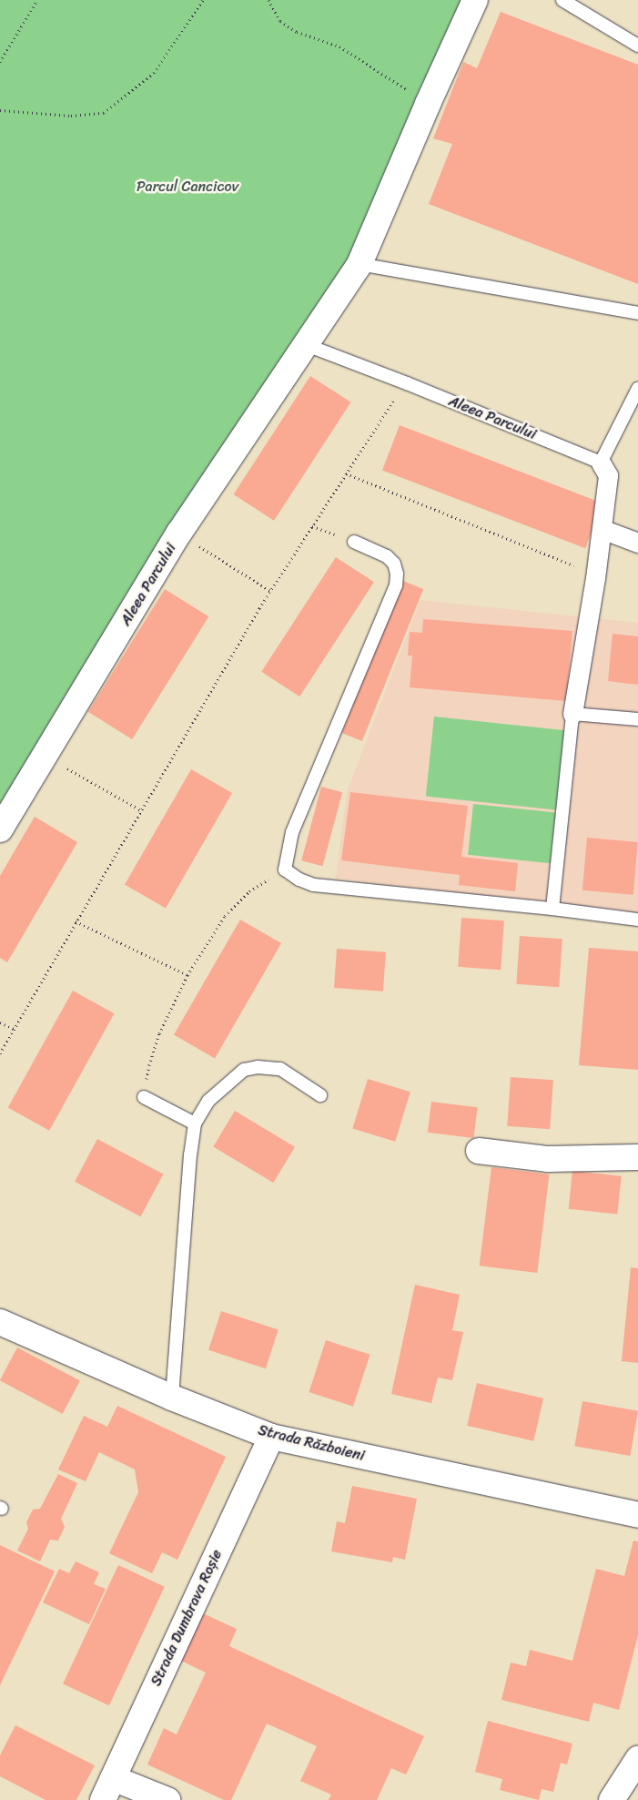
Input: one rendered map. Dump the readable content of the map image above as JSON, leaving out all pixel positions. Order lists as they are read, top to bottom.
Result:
{
  "streets": {
    "street": ["Aleea Parcului", "Strada Războieni", "Strada Dumbrava Roșie"]
  },
  "crossings": [
    ["Strada Războieni", "Strada Dumbrava Roșie"]
  ],
  "parks": ["Parcul Cancicov"]
}
